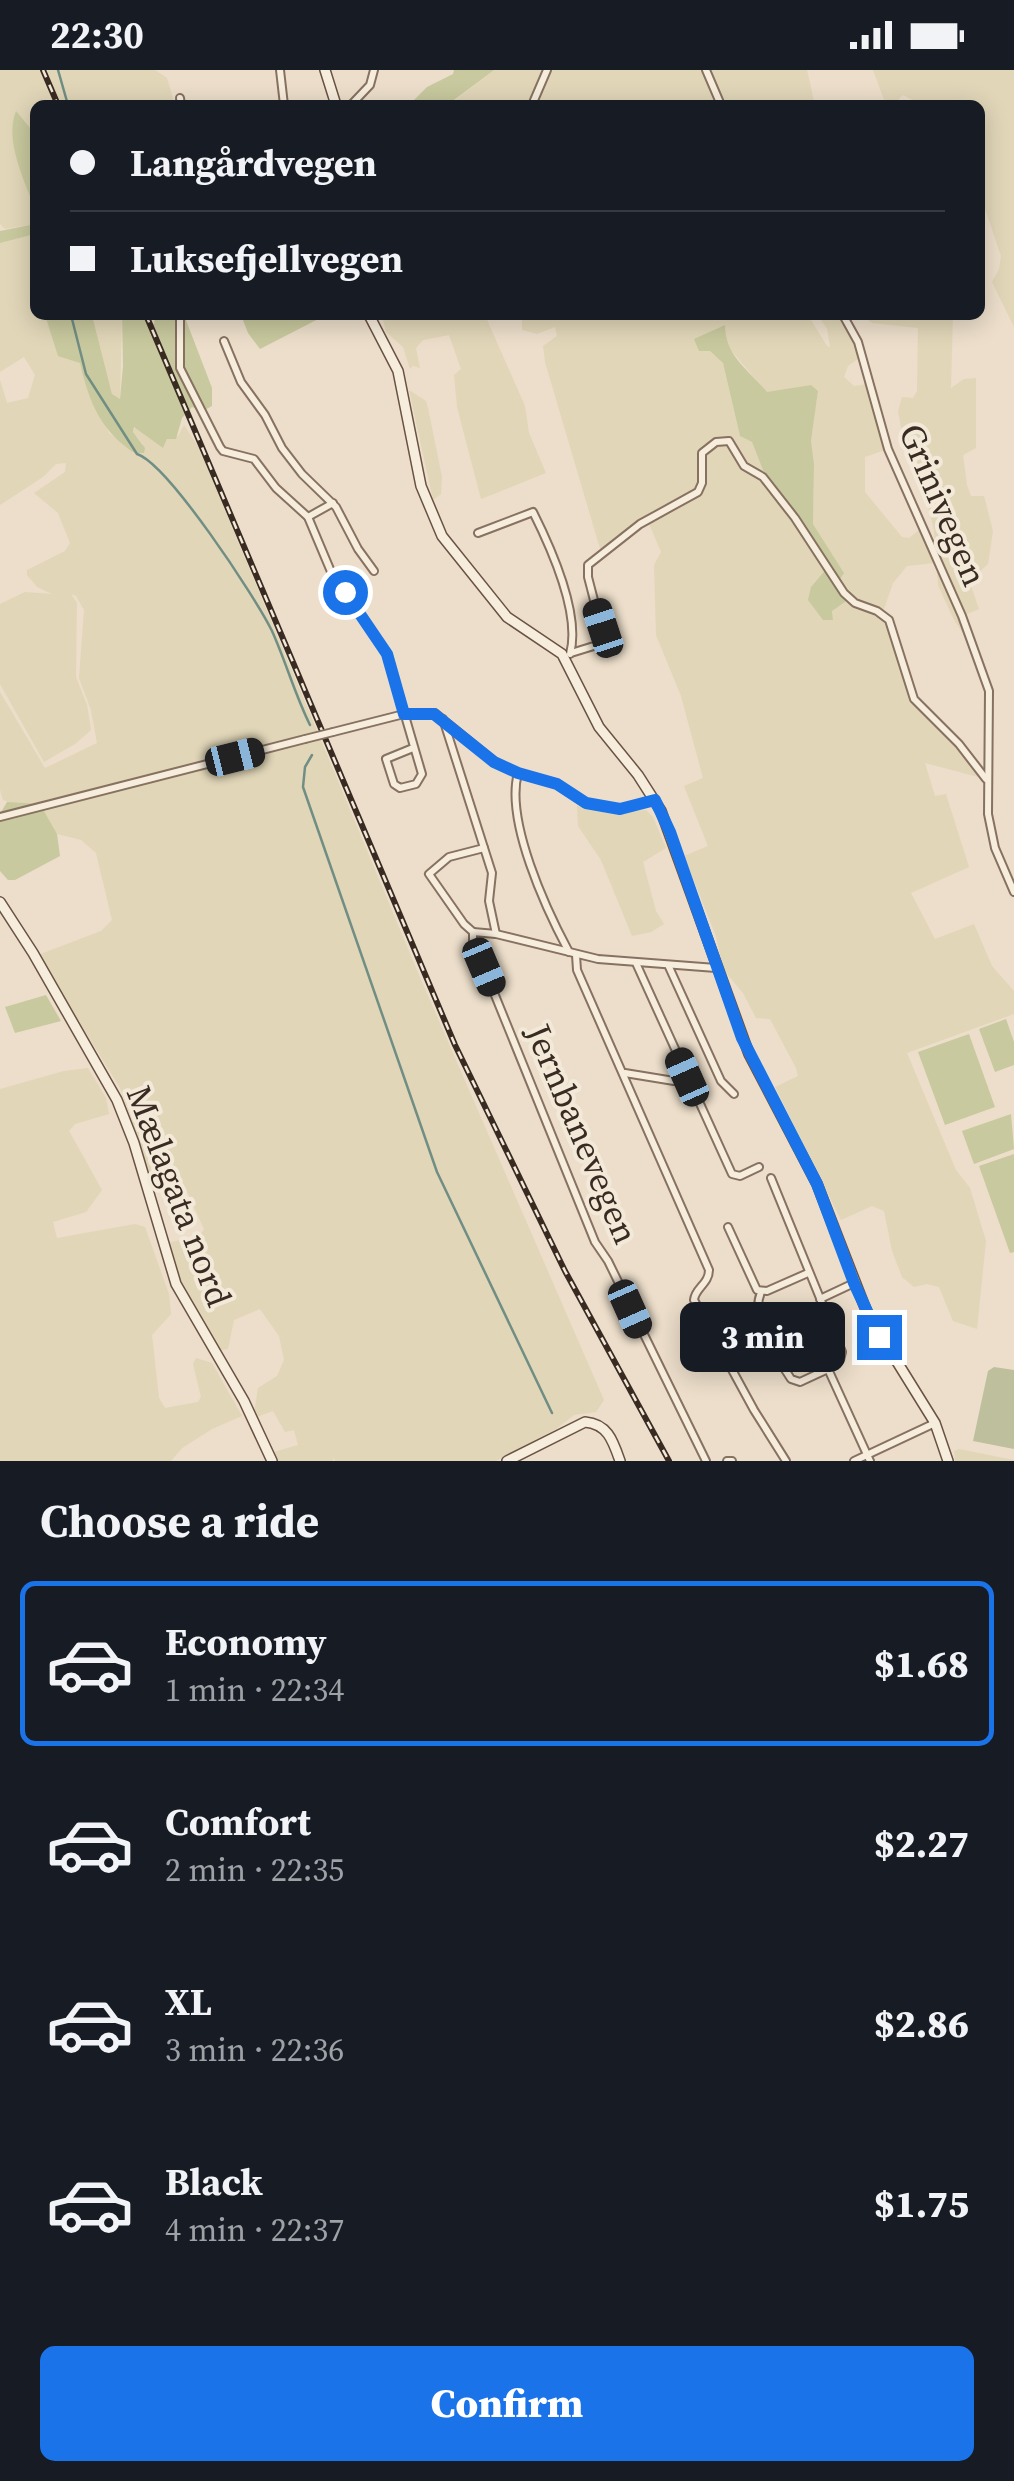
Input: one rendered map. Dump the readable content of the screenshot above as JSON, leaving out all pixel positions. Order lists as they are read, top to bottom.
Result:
{
  "streets": {
    "main road": ["Mælagata nord"],
    "street": ["Grinivegen", "Jernbanevegen"]
  },
  "page": {
    "status": "22:30",
    "banner": ["Langårdvegen", "Luksefjellvegen"],
    "bubble": "3 min",
    "heading": "Choose a ride",
    "list": [
      {
        "name": "Economy",
        "note": "1 min · 22:34",
        "value": "$1.68"
      },
      {
        "name": "Comfort",
        "note": "2 min · 22:35",
        "value": "$2.27"
      },
      {
        "name": "XL",
        "note": "3 min · 22:36",
        "value": "$2.86"
      },
      {
        "name": "Black",
        "note": "4 min · 22:37",
        "value": "$1.75"
      }
    ],
    "buttons": "Confirm"
  }
}
